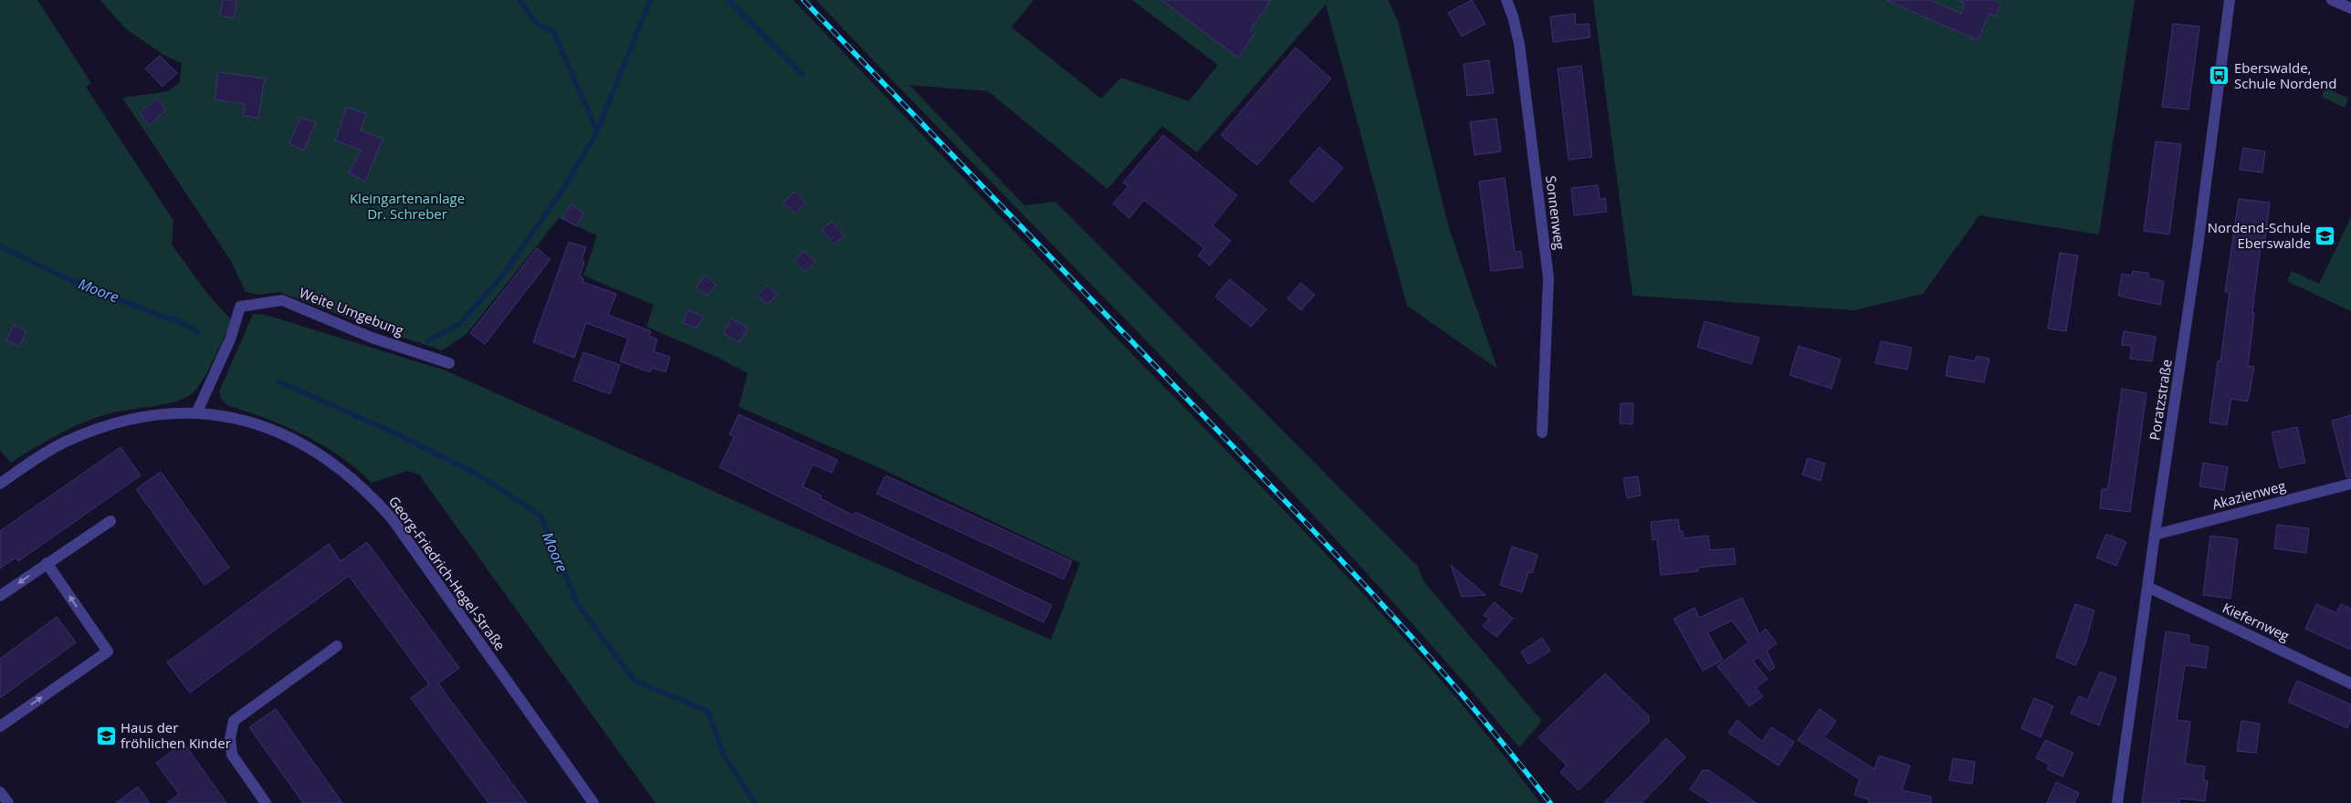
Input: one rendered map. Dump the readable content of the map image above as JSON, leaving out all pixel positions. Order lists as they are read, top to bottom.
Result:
{
  "streets": {
    "street": [
      "Sonnenweg",
      "Weite Umgebung",
      "Poratzstraße",
      "Akazienweg",
      "Georg-Friedrich-Hegel-Straße",
      "Kiefernweg"
    ]
  },
  "crossings": [
    ["Weite Umgebung", "Georg-Friedrich-Hegel-Straße"],
    ["Poratzstraße", "Akazienweg"],
    ["Poratzstraße", "Kiefernweg"]
  ],
  "water": ["Moore"],
  "parks": ["Kleingartenanlage Dr. Schreber"],
  "places": {
    "bus stop": ["Eberswalde, Schule Nordend"],
    "school or university": ["Nordend-Schule Eberswalde", "Haus der fröhlichen Kinder"]
  }
}
